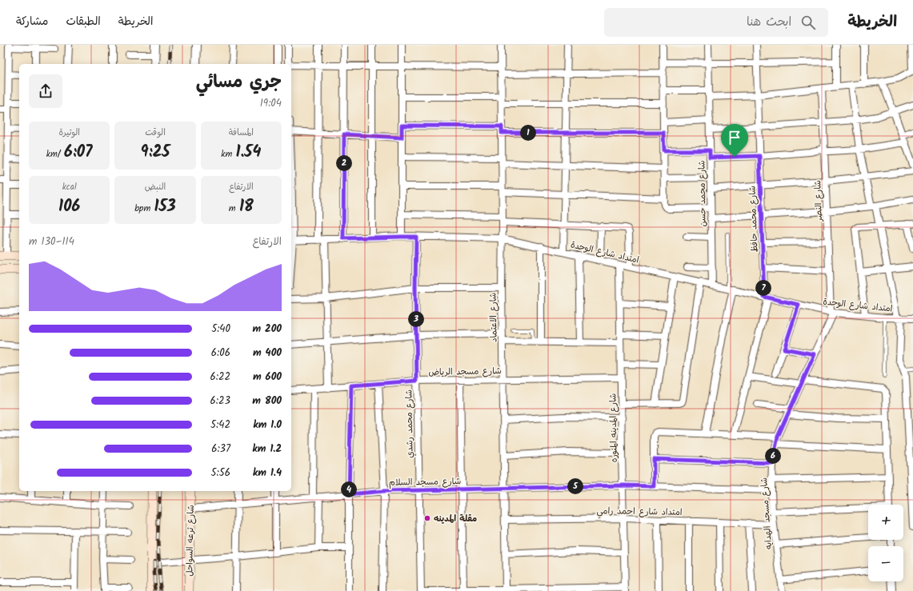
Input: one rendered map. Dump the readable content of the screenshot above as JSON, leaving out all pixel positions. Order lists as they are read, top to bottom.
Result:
{
  "streets": {
    "main road": ["شارع ترعه السواحل"],
    "street": [
      "شارع محمد حسن",
      "شارع النصر",
      "شارع محمد حافظ",
      "امتداد شارع الوحدة",
      "شارع الاعتماد",
      "شارع مسجد الرياض",
      "شارع محمد رشدي",
      "شارع المدينه المنوره",
      "شارع مسجد السلام",
      "امتداد شارع احمد رامي",
      "شارع مسجد الهدايه"
    ]
  },
  "crossings": [
    ["شارع محمد حسن", "امتداد شارع الوحدة"],
    ["شارع النصر", "امتداد شارع الوحدة"],
    ["شارع النصر", "شارع مسجد الهدايه"],
    ["شارع محمد حافظ", "امتداد شارع الوحدة"],
    ["امتداد شارع الوحدة", "شارع الاعتماد"],
    ["امتداد شارع الوحدة", "شارع محمد رشدي"],
    ["امتداد شارع الوحدة", "شارع المدينه المنوره"],
    ["امتداد شارع الوحدة", "شارع مسجد الهدايه"],
    ["شارع الاعتماد", "شارع مسجد الرياض"],
    ["شارع الاعتماد", "شارع مسجد السلام"],
    ["شارع الاعتماد", "امتداد شارع احمد رامي"],
    ["شارع مسجد الرياض", "شارع محمد رشدي"],
    ["شارع مسجد الرياض", "شارع المدينه المنوره"],
    ["شارع محمد رشدي", "شارع مسجد السلام"],
    ["شارع المدينه المنوره", "شارع مسجد السلام"],
    ["شارع المدينه المنوره", "امتداد شارع احمد رامي"],
    ["شارع مسجد السلام", "شارع مسجد الهدايه"],
    ["شارع مسجد السلام", "شارع ترعه السواحل"],
    ["امتداد شارع احمد رامي", "شارع مسجد الهدايه"]
  ],
  "places": ["مقلة المدينه"],
  "page": {
    "header": "الخريطة",
    "search": "ابحث هنا",
    "nav": ["الخريطة", "الطبقات", "مشاركة"],
    "heading": ["جري مسائي", "19:04"],
    "stats": [
      ["المسافة", "1.54 km"],
      ["الوقت", "9:25"],
      ["الوتيرة", "6:07 /km"],
      ["الارتفاع", "18 m"],
      ["النبض", "153 bpm"],
      ["kcal", "106"]
    ],
    "pins": [
      "1",
      "2",
      "7",
      "3",
      "6",
      "5",
      "4"
    ],
    "chart": ["الارتفاع", "114–130 m"],
    "list": [
      {
        "name": "200 m",
        "note": "5:40"
      },
      {
        "name": "400 m",
        "note": "6:06"
      },
      {
        "name": "600 m",
        "note": "6:22"
      },
      {
        "name": "800 m",
        "note": "6:23"
      },
      {
        "name": "1.0 km",
        "note": "5:42"
      },
      {
        "name": "1.2 km",
        "note": "6:37"
      },
      {
        "name": "1.4 km",
        "note": "5:56"
      }
    ],
    "map_buttons": ["+", "−"]
  }
}
